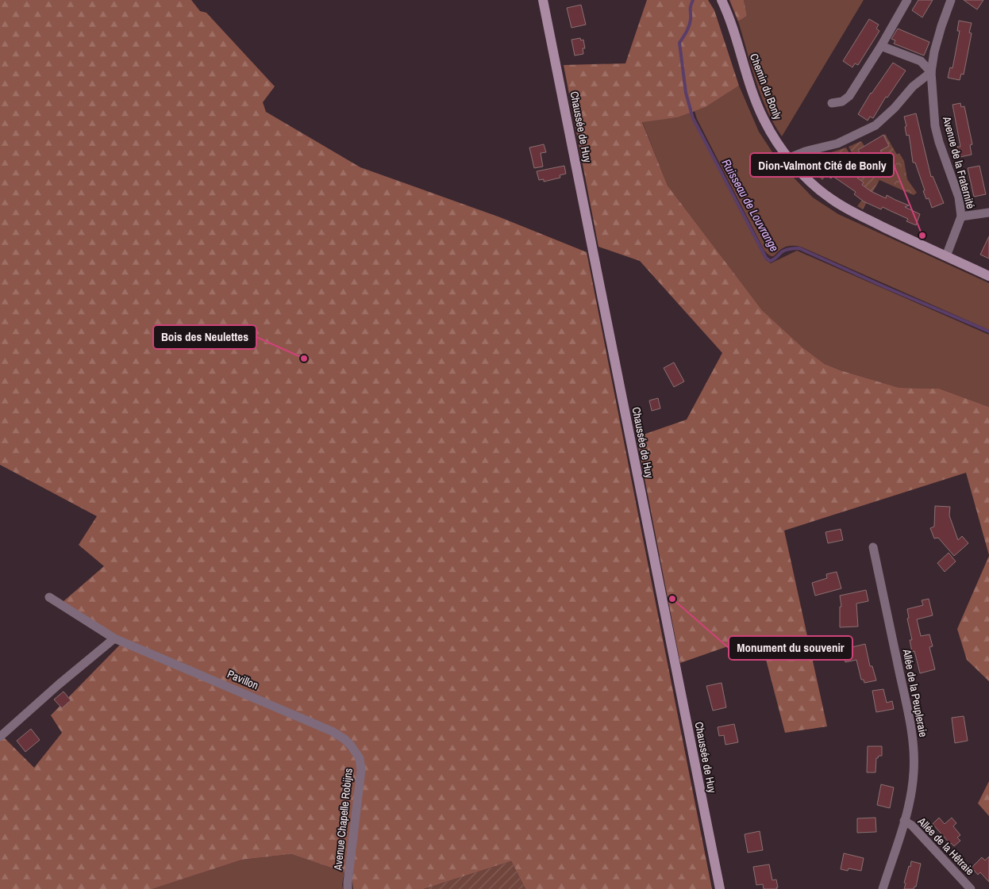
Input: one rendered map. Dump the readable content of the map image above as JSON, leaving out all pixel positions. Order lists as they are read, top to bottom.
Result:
{
  "streets": {
    "main road": ["Chemin du Bonly", "Chaussée de Huy"],
    "street": [
      "Avenue de la Fraternité",
      "Pavillon",
      "Allée de la Peupleraie",
      "Avenue Chapelle Robijns",
      "Allée de la Hêtraie"
    ]
  },
  "crossings": [
    ["Chemin du Bonly", "Avenue de la Fraternité"],
    ["Pavillon", "Avenue Chapelle Robijns"],
    ["Allée de la Peupleraie", "Allée de la Hêtraie"]
  ],
  "water": ["Ruisseau de Louvrange"],
  "places": ["Dion-Valmont Cité de Bonly", "Bois des Neulettes", "Monument du souvenir"]
}
